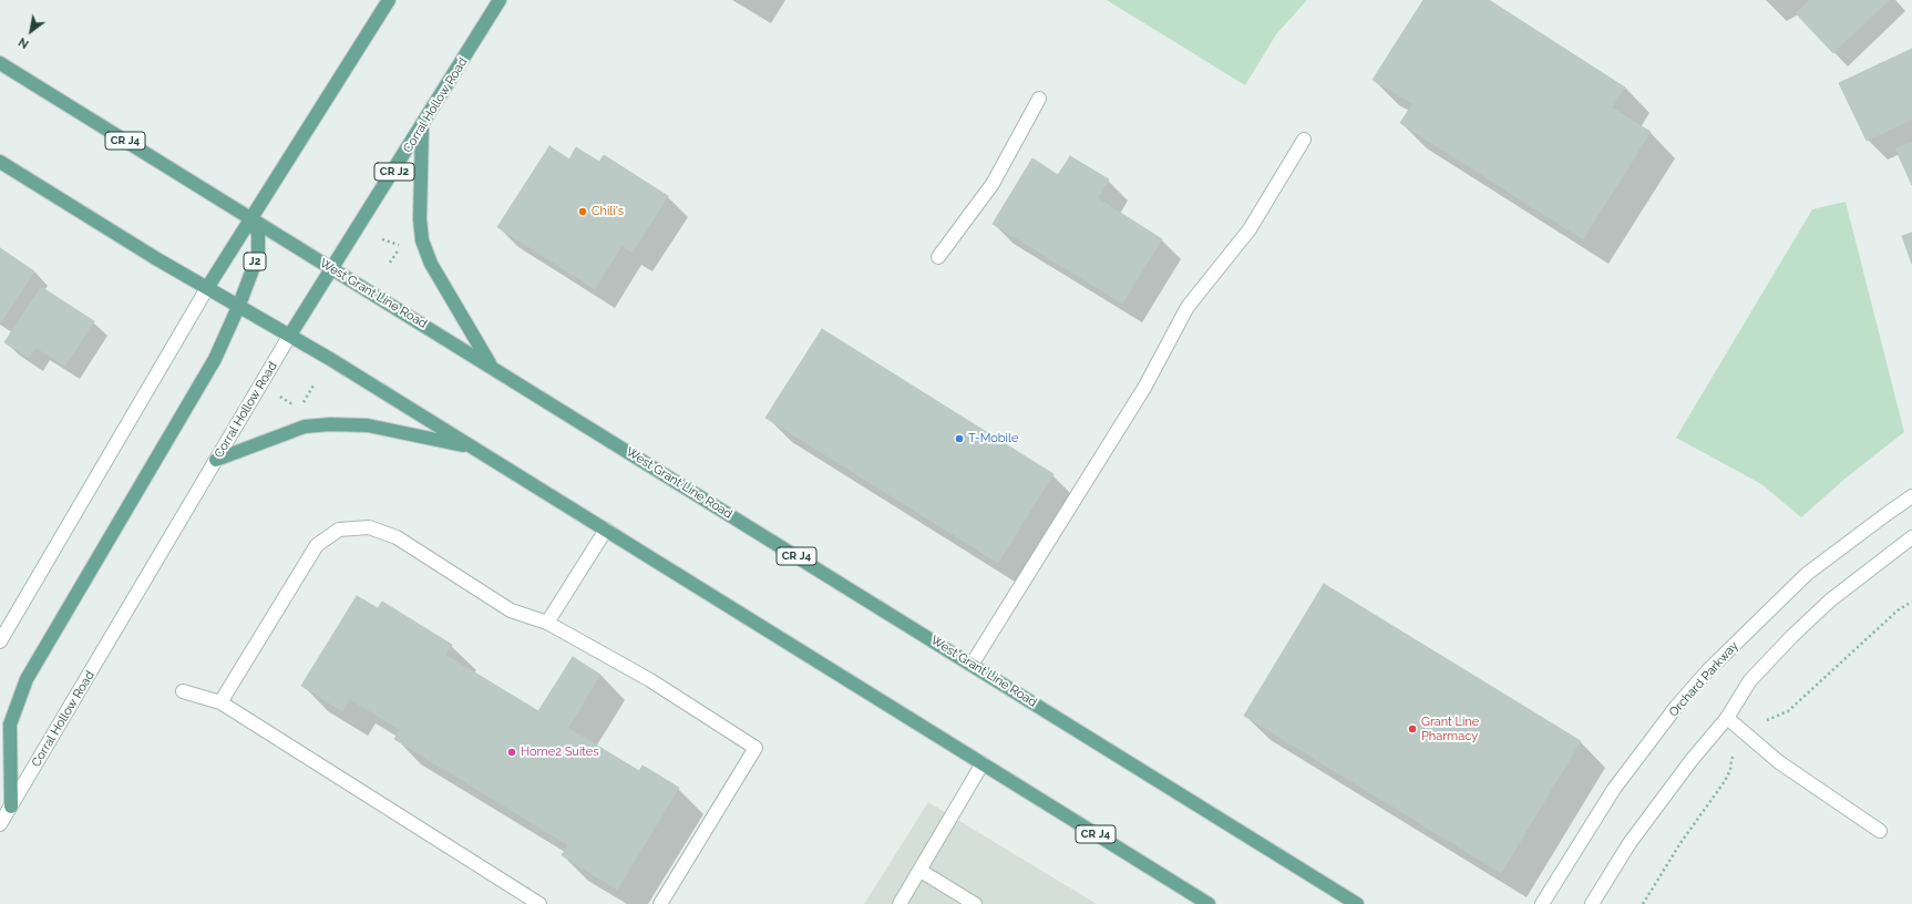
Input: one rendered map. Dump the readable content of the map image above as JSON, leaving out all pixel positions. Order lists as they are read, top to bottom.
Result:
{
  "streets": {
    "main road": [
      "Corral Hollow Road",
      "CR J4",
      "CR J2",
      "J2",
      "West Grant Line Road"
    ],
    "street": ["Orchard Parkway"]
  },
  "crossings": [
    ["Corral Hollow Road", "CR J4"],
    ["Corral Hollow Road", "West Grant Line Road"],
    ["CR J4", "J2"],
    ["J2", "West Grant Line Road"]
  ],
  "places": [
    "Chili's",
    "T-Mobile",
    "Grant Line Pharmacy",
    "Home2 Suites"
  ],
  "north": "bottom left"
}
